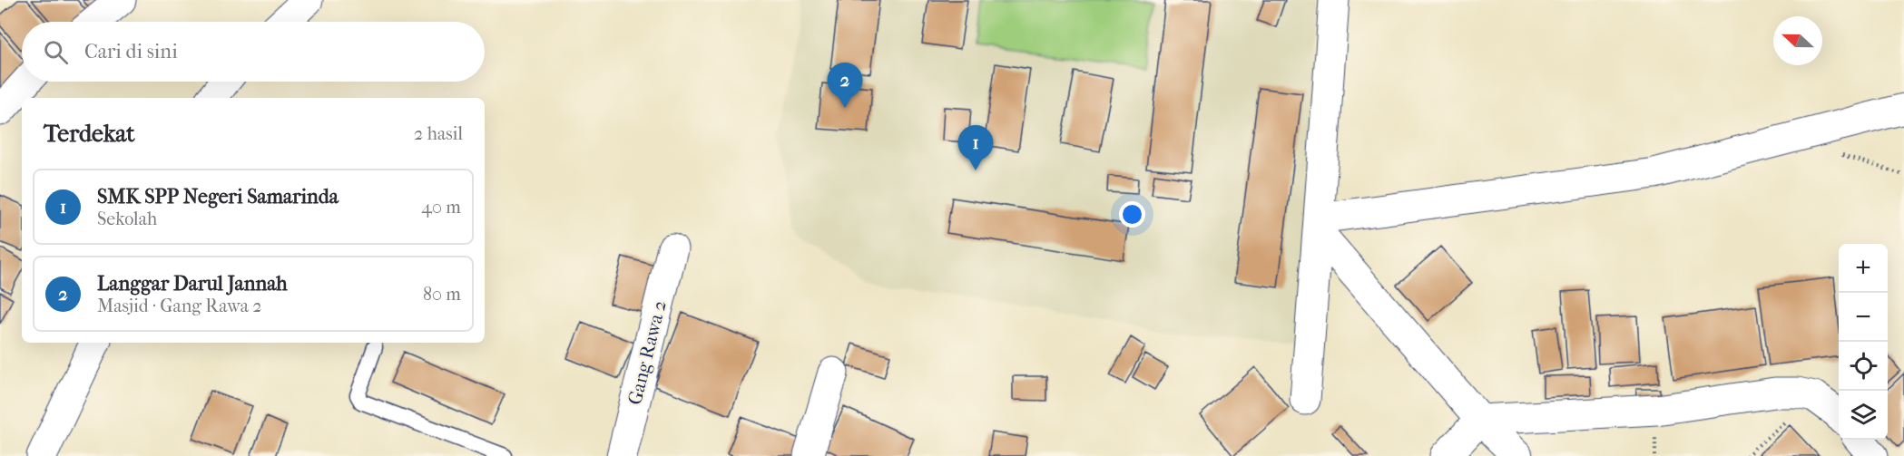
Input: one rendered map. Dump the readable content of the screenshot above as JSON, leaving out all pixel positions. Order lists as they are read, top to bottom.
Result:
{
  "streets": {
    "street": ["Gang Rawa 2"]
  },
  "north": "left",
  "page": {
    "search": "Cari di sini",
    "pins": ["2", "1"],
    "heading": ["Terdekat", "2 hasil"],
    "list": [
      {
        "mark": "1",
        "name": "SMK SPP Negeri Samarinda",
        "note": "Sekolah",
        "value": "40 m"
      },
      {
        "mark": "2",
        "name": "Langgar Darul Jannah",
        "note": "Masjid · Gang Rawa 2",
        "value": "80 m"
      }
    ],
    "map_buttons": ["+", "−"]
  }
}
